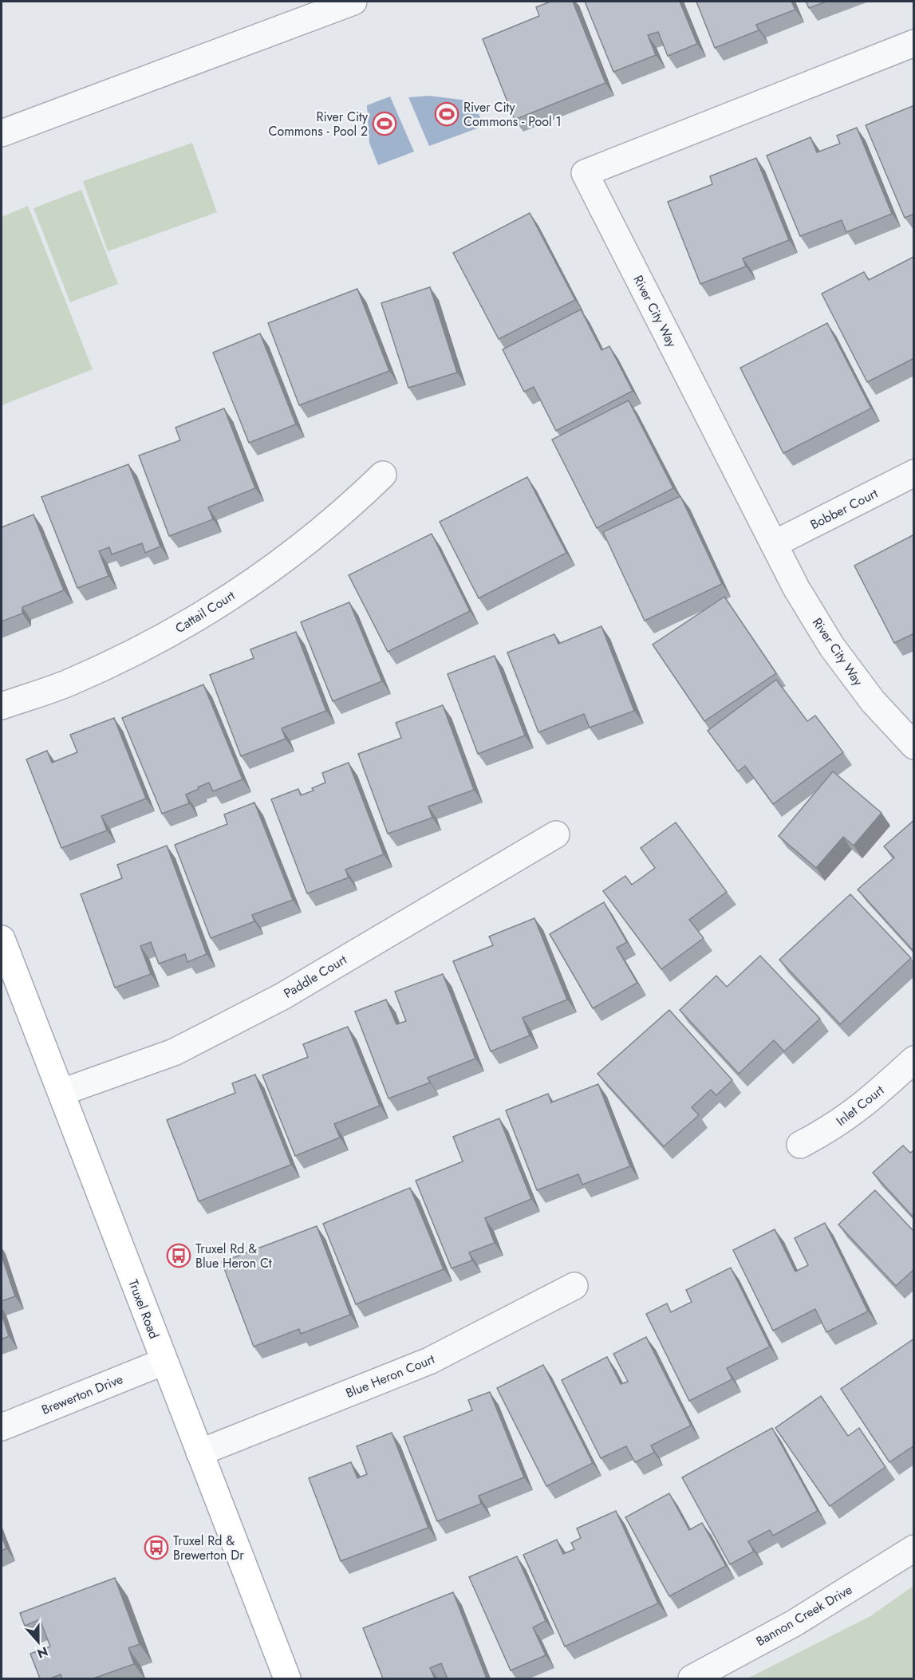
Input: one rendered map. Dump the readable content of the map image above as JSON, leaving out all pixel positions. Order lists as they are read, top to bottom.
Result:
{
  "streets": {
    "main road": ["Truxel Road"],
    "street": [
      "River City Way",
      "Bobber Court",
      "Cattail Court",
      "Paddle Court",
      "Inlet Court",
      "Blue Heron Court",
      "Brewerton Drive",
      "Bannon Creek Drive"
    ]
  },
  "crossings": [
    ["River City Way", "Bobber Court"],
    ["Paddle Court", "Truxel Road"],
    ["Truxel Road", "Blue Heron Court"],
    ["Truxel Road", "Brewerton Drive"]
  ],
  "places": {
    "sports": ["River City Commons - Pool 1", "River City Commons - Pool 2"],
    "bus stop": ["Truxel Rd & Blue Heron Ct", "Truxel Rd & Brewerton Dr"]
  },
  "north": "bottom"
}
